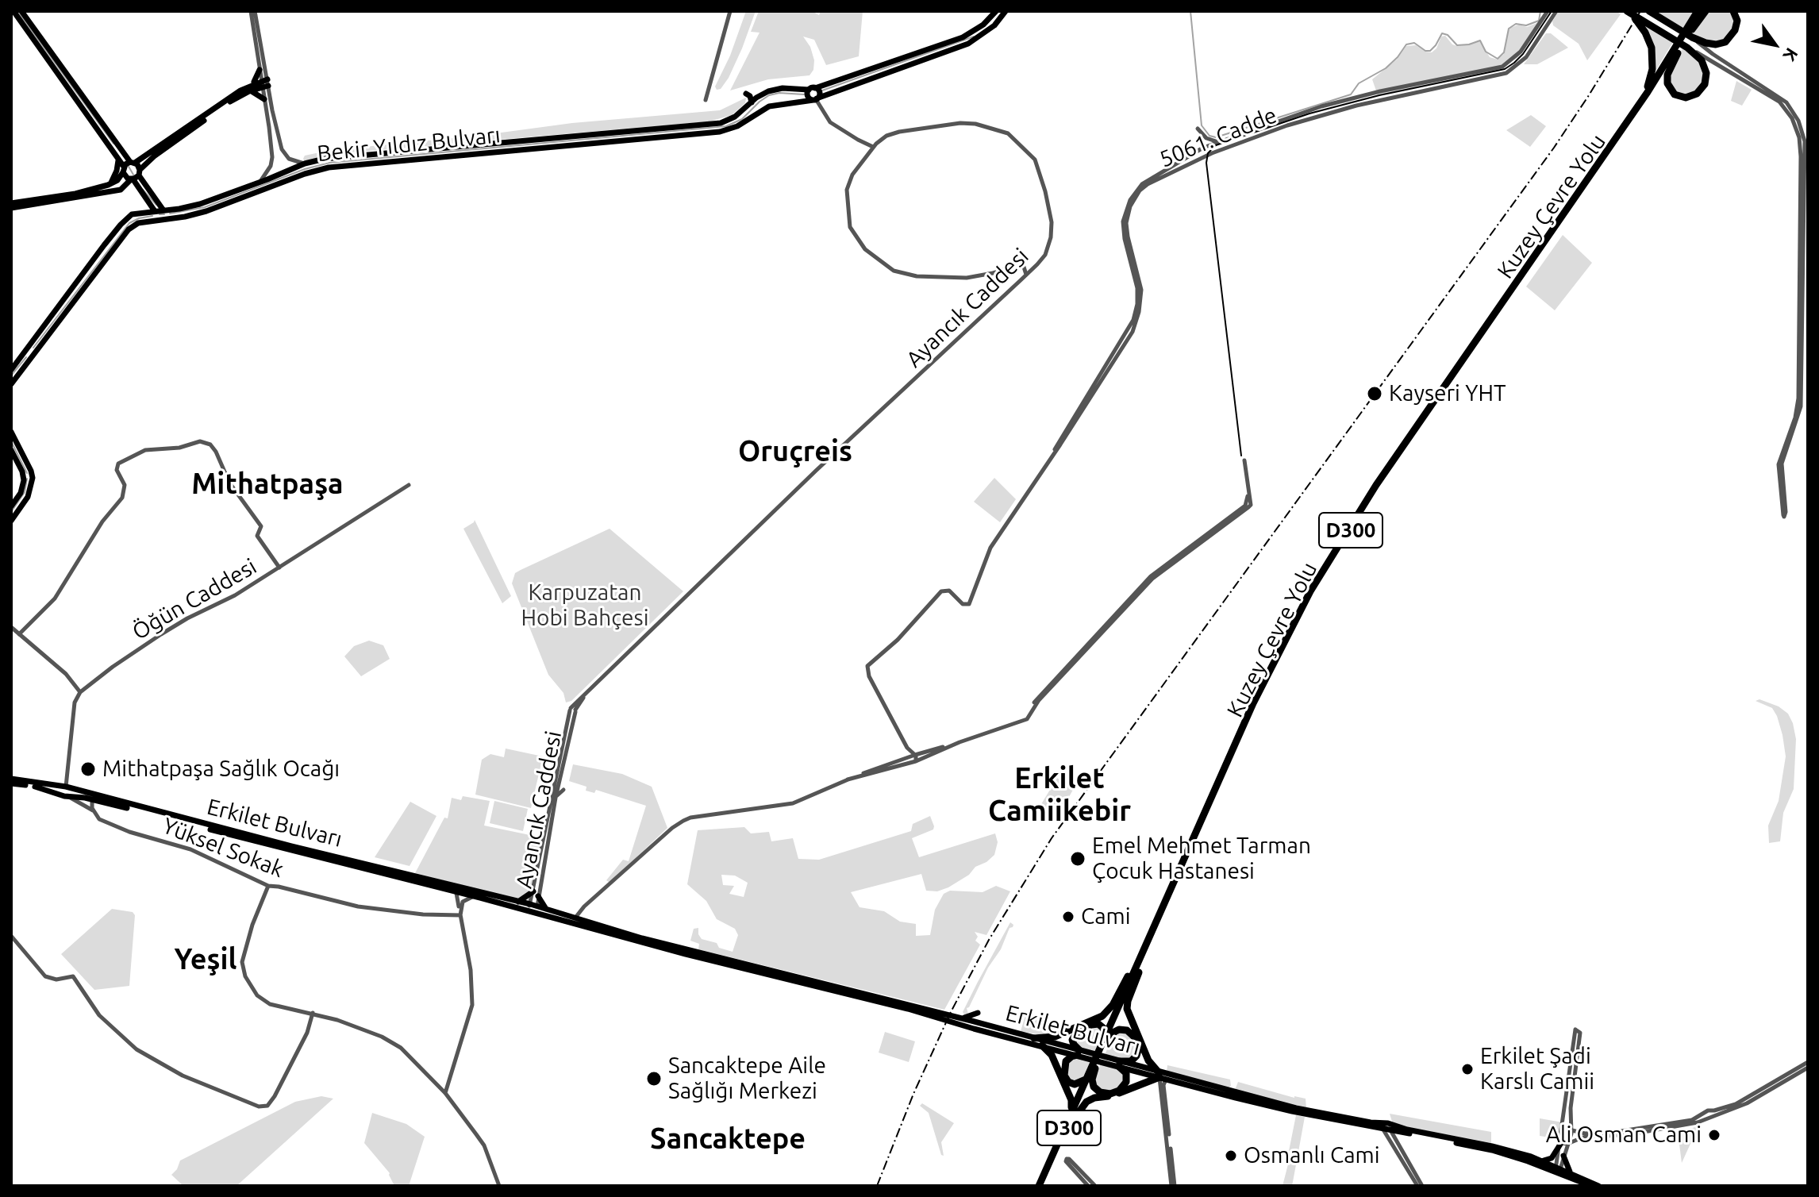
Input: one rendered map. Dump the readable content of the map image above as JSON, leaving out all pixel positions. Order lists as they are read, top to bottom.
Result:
{
  "streets": {
    "highway": ["Kuzey Çevre Yolu", "D300"],
    "main road": ["Bekir Yıldız Bulvarı", "Erkilet Bulvarı"],
    "street": [
      "5061. Cadde",
      "Ayancık Caddesi",
      "Öğün Caddesi",
      "Yüksel Sokak"
    ]
  },
  "crossings": [
    ["Kuzey Çevre Yolu", "D300"],
    ["Ayancık Caddesi", "Erkilet Bulvarı"],
    ["Öğün Caddesi", "Erkilet Bulvarı"],
    ["Erkilet Bulvarı", "Yüksel Sokak"]
  ],
  "districts": [
    "Oruçreis",
    "Mithatpaşa",
    "Erkilet Camiikebir",
    "Yeşil",
    "Sancaktepe"
  ],
  "parks": ["Karpuzatan Hobi Bahçesi"],
  "places": [
    "Kayseri YHT",
    "Mithatpaşa Sağlık Ocağı",
    "Emel Mehmet Tarman Çocuk Hastanesi",
    "Cami",
    "Erkilet Şadi Karslı Camii",
    "Sancaktepe Aile Sağlığı Merkezi",
    "Ali Osman Cami",
    "Osmanlı Cami"
  ],
  "north": "bottom right"
}
